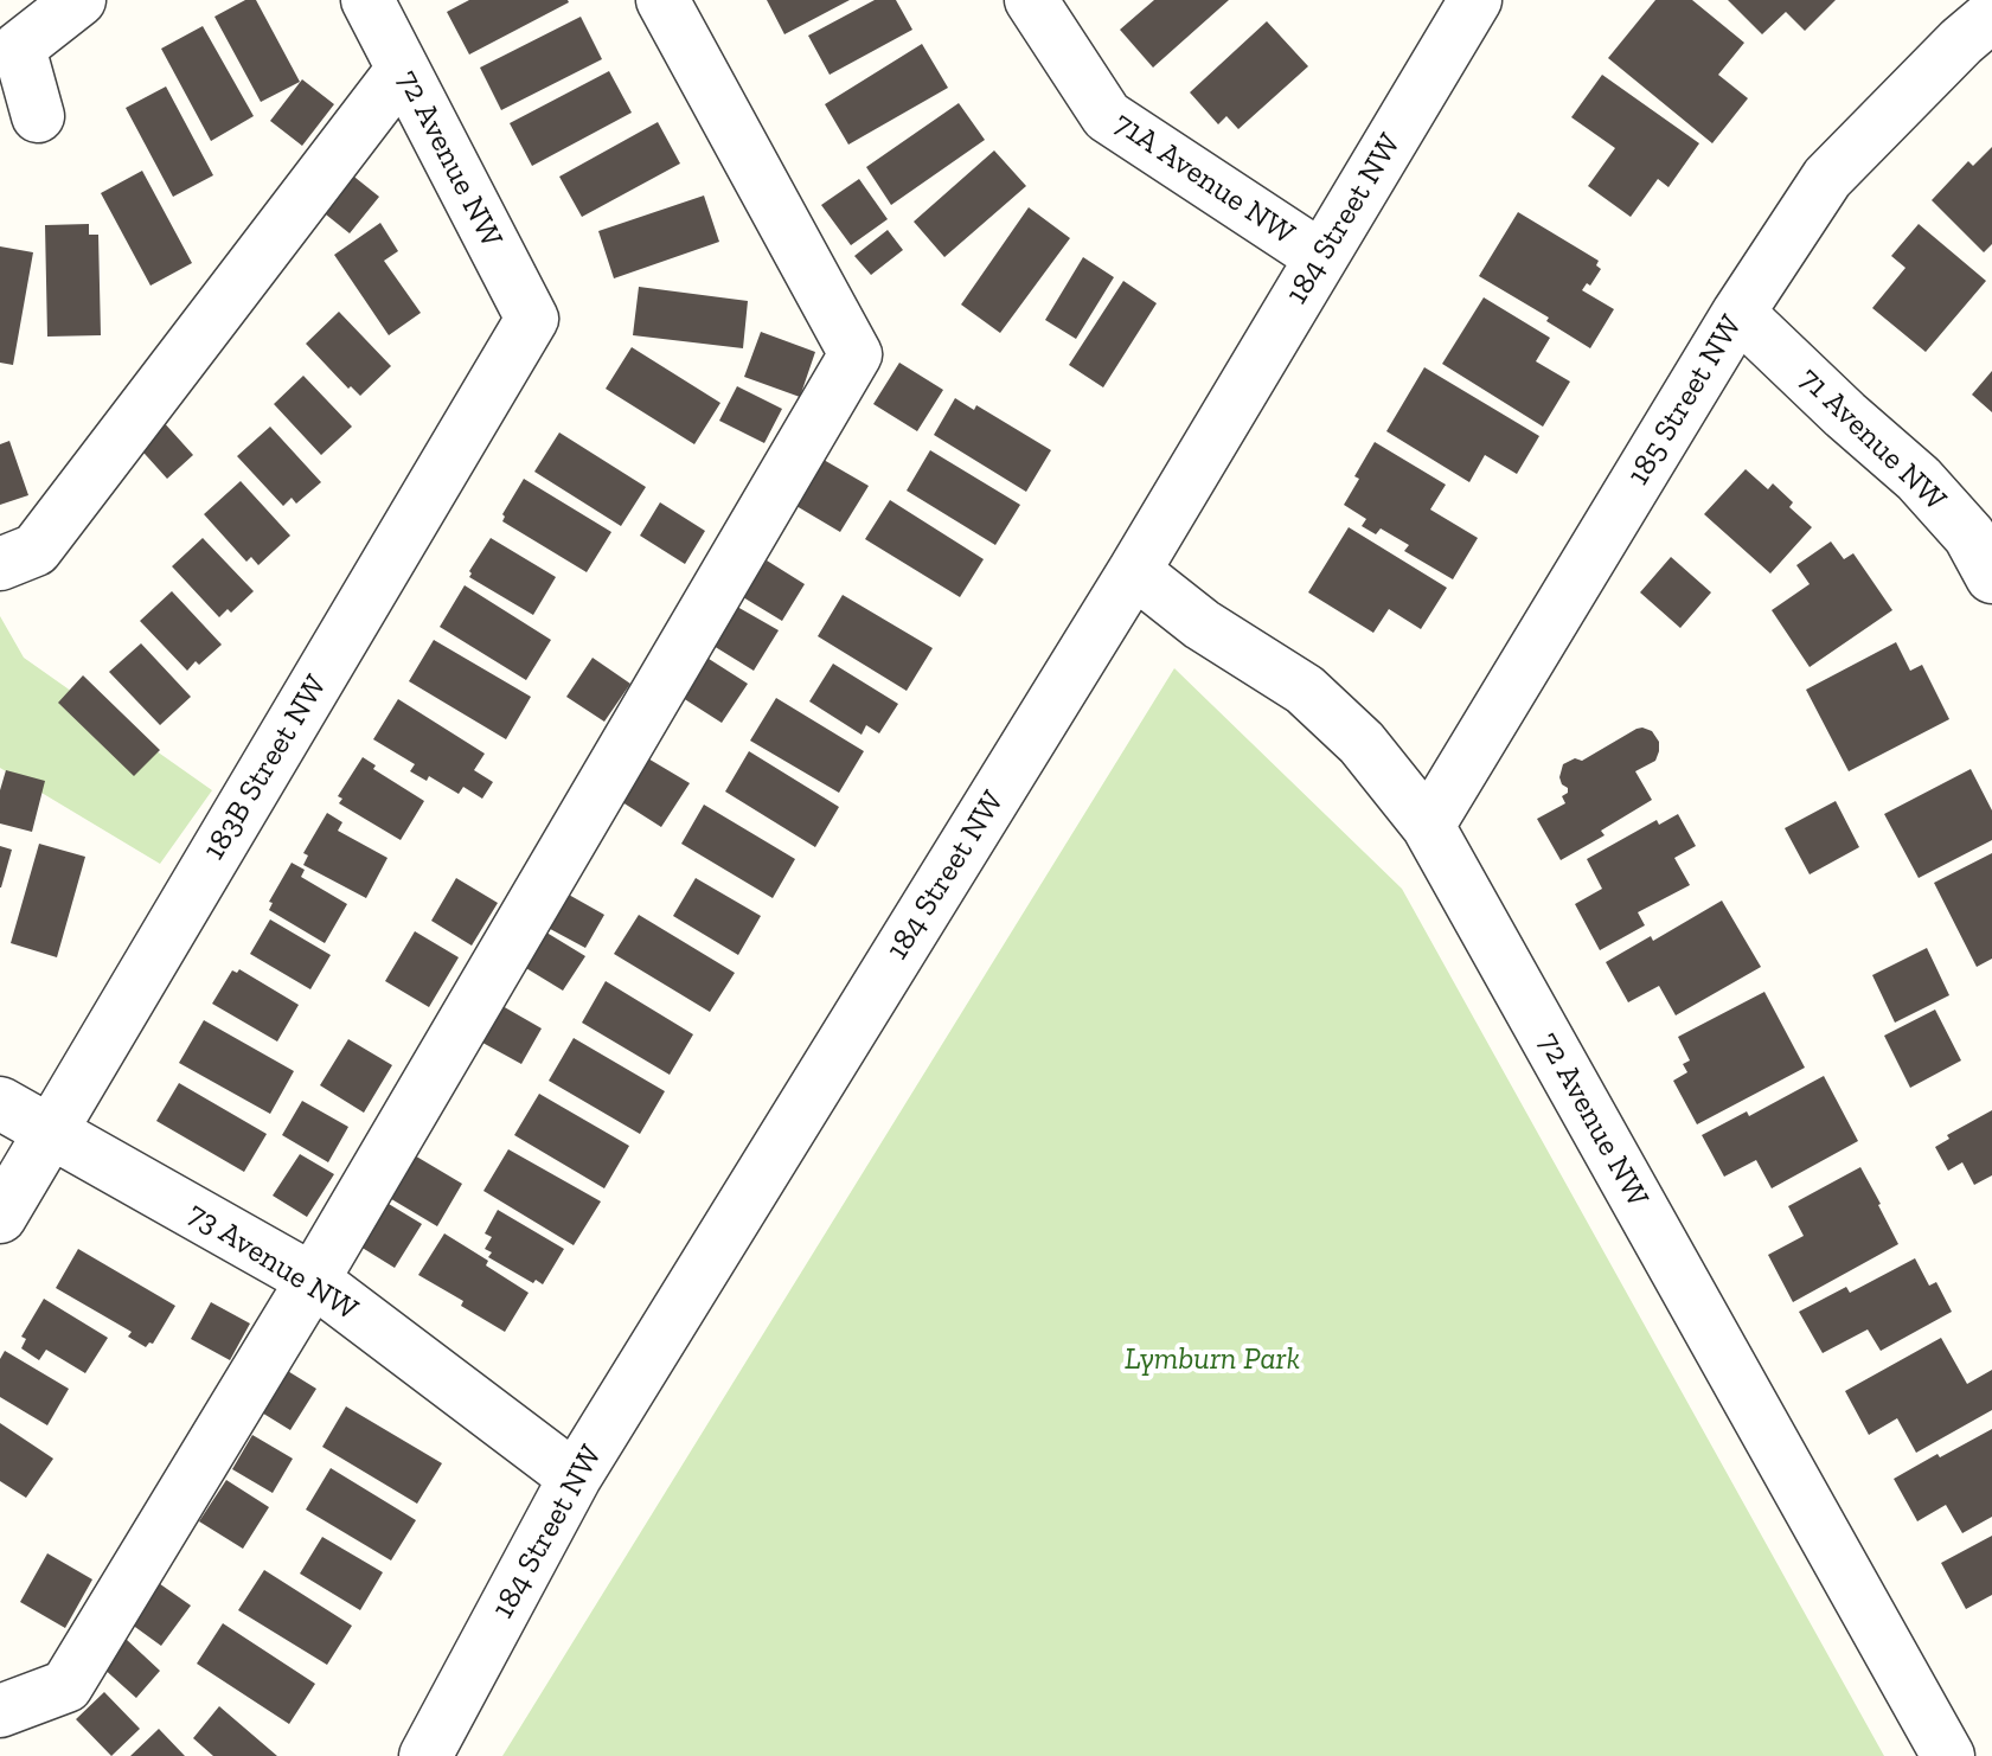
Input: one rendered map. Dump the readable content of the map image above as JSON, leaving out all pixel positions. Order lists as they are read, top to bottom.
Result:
{
  "streets": {
    "street": [
      "72 Avenue NW",
      "71A Avenue NW",
      "184 Street NW",
      "185 Street NW",
      "71 Avenue NW",
      "183B Street NW",
      "73 Avenue NW"
    ]
  },
  "crossings": [
    ["72 Avenue NW", "184 Street NW"],
    ["72 Avenue NW", "185 Street NW"],
    ["72 Avenue NW", "183B Street NW"],
    ["71A Avenue NW", "184 Street NW"],
    ["184 Street NW", "73 Avenue NW"],
    ["185 Street NW", "71 Avenue NW"],
    ["183B Street NW", "73 Avenue NW"]
  ],
  "parks": ["Lymburn Park"]
}
